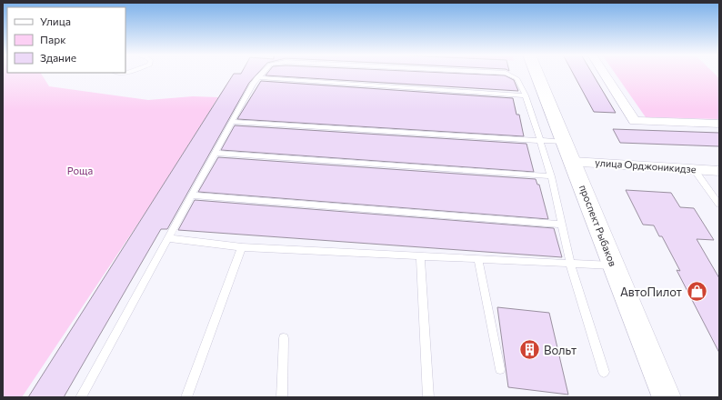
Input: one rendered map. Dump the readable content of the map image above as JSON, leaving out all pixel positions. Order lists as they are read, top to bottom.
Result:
{
  "streets": {
    "main road": ["проспект Рыбаков"],
    "street": ["улица Орджоникидзе"]
  },
  "crossings": [
    ["улица Орджоникидзе", "проспект Рыбаков"]
  ],
  "parks": ["Роща"],
  "places": {
    "shop": ["АвтоПилот"],
    "building": ["Вольт"]
  },
  "legend": ["Улица", "Парк", "Здание"]
}
